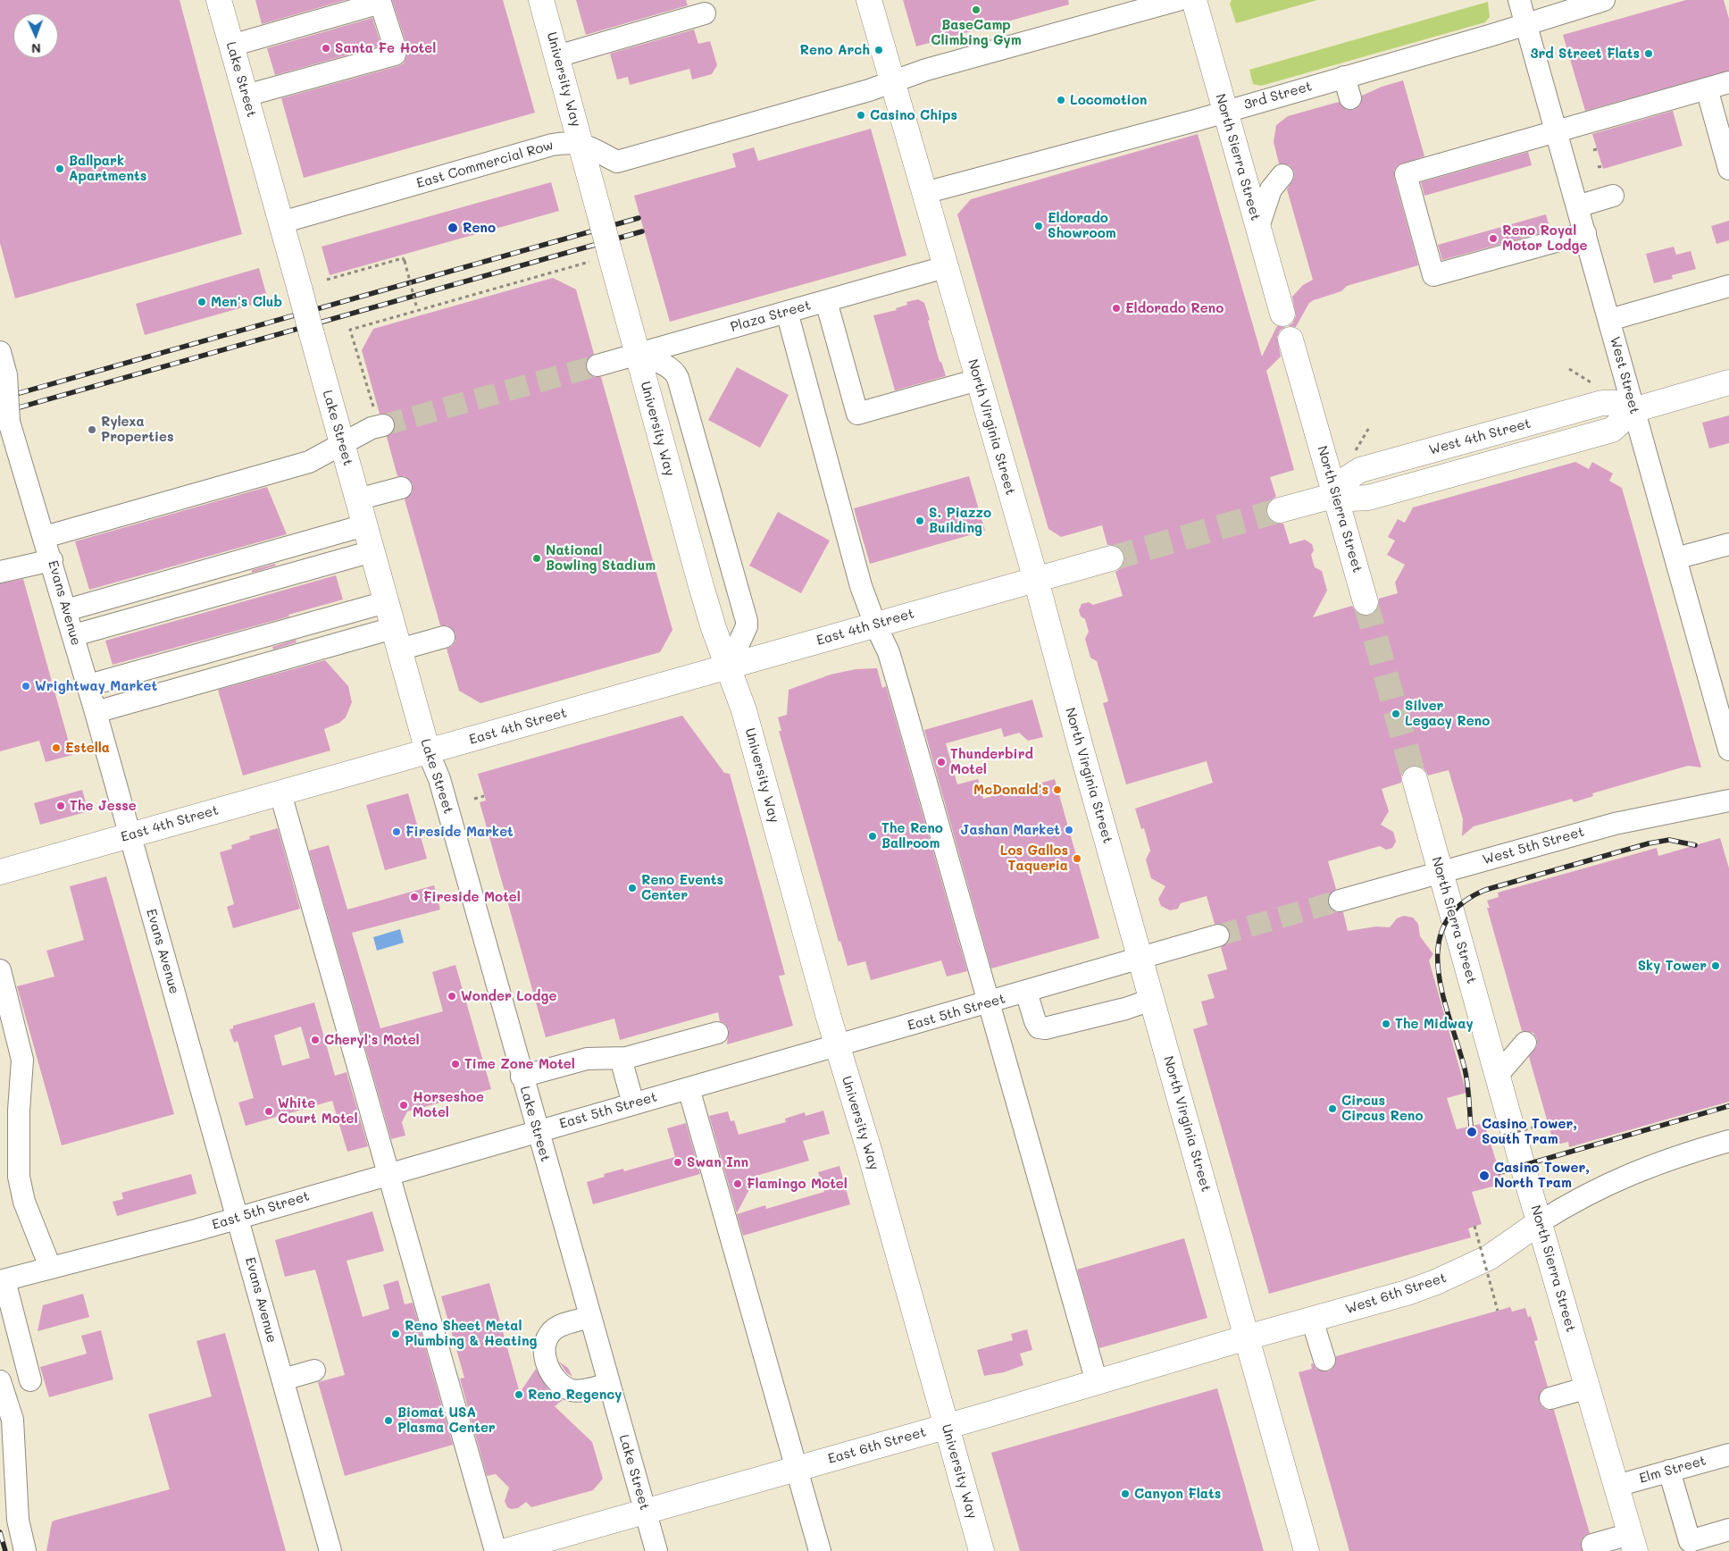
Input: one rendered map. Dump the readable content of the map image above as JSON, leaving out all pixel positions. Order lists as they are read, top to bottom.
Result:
{
  "streets": {
    "main road": [
      "Lake Street",
      "University Way",
      "North Sierra Street",
      "North Virginia Street",
      "West 4th Street",
      "East 4th Street",
      "West 6th Street",
      "East 6th Street"
    ],
    "street": [
      "3rd Street",
      "East Commercial Row",
      "Plaza Street",
      "West Street",
      "Evans Avenue",
      "West 5th Street",
      "East 5th Street",
      "Elm Street"
    ]
  },
  "crossings": [
    ["Lake Street", "East Commercial Row"],
    ["Lake Street", "East 4th Street"],
    ["Lake Street", "East 5th Street"],
    ["Lake Street", "East 6th Street"],
    ["University Way", "East Commercial Row"],
    ["University Way", "Plaza Street"],
    ["University Way", "East 4th Street"],
    ["University Way", "East 5th Street"],
    ["University Way", "East 6th Street"],
    ["3rd Street", "North Sierra Street"],
    ["3rd Street", "West Street"],
    ["3rd Street", "North Virginia Street"],
    ["North Sierra Street", "West 4th Street"],
    ["North Sierra Street", "West 5th Street"],
    ["North Sierra Street", "West 6th Street"],
    ["North Sierra Street", "Elm Street"],
    ["East Commercial Row", "North Virginia Street"],
    ["Plaza Street", "North Virginia Street"],
    ["West Street", "West 4th Street"],
    ["North Virginia Street", "East 4th Street"],
    ["North Virginia Street", "East 5th Street"],
    ["North Virginia Street", "West 6th Street"],
    ["North Virginia Street", "East 6th Street"],
    ["Evans Avenue", "East 4th Street"],
    ["Evans Avenue", "East 5th Street"],
    ["West 6th Street", "East 6th Street"]
  ],
  "places": [
    "BaseCamp Climbing Gym",
    "Santa Fe Hotel",
    "Reno Arch",
    "3rd Street Flats",
    "Locomotion",
    "Casino Chips",
    "Ballpark Apartments",
    "Eldorado Showroom",
    "Reno",
    "Reno Royal Motor Lodge",
    "Men's Club",
    "Eldorado Reno",
    "Rylexa Properties",
    "S. Piazzo Building",
    "National Bowling Stadium",
    "Wrightway Market",
    "Silver Legacy Reno",
    "Estella",
    "Thunderbird Motel",
    "McDonald's",
    "The Jesse",
    "Jashan Market",
    "Fireside Market",
    "The Reno Ballroom",
    "Los Gallos Taqueria",
    "Reno Events Center",
    "Fireside Motel",
    "Sky Tower",
    "Wonder Lodge",
    "The Midway",
    "Cheryl's Motel",
    "Time Zone Motel",
    "Horseshoe Motel",
    "Circus Circus Reno",
    "White Court Motel",
    "Casino Tower, South Tram",
    "Swan Inn",
    "Casino Tower, North Tram",
    "Flamingo Motel",
    "Reno Sheet Metal Plumbing & Heating",
    "Reno Regency",
    "Biomat USA Plasma Center",
    "Canyon Flats"
  ],
  "north": "bottom"
}
